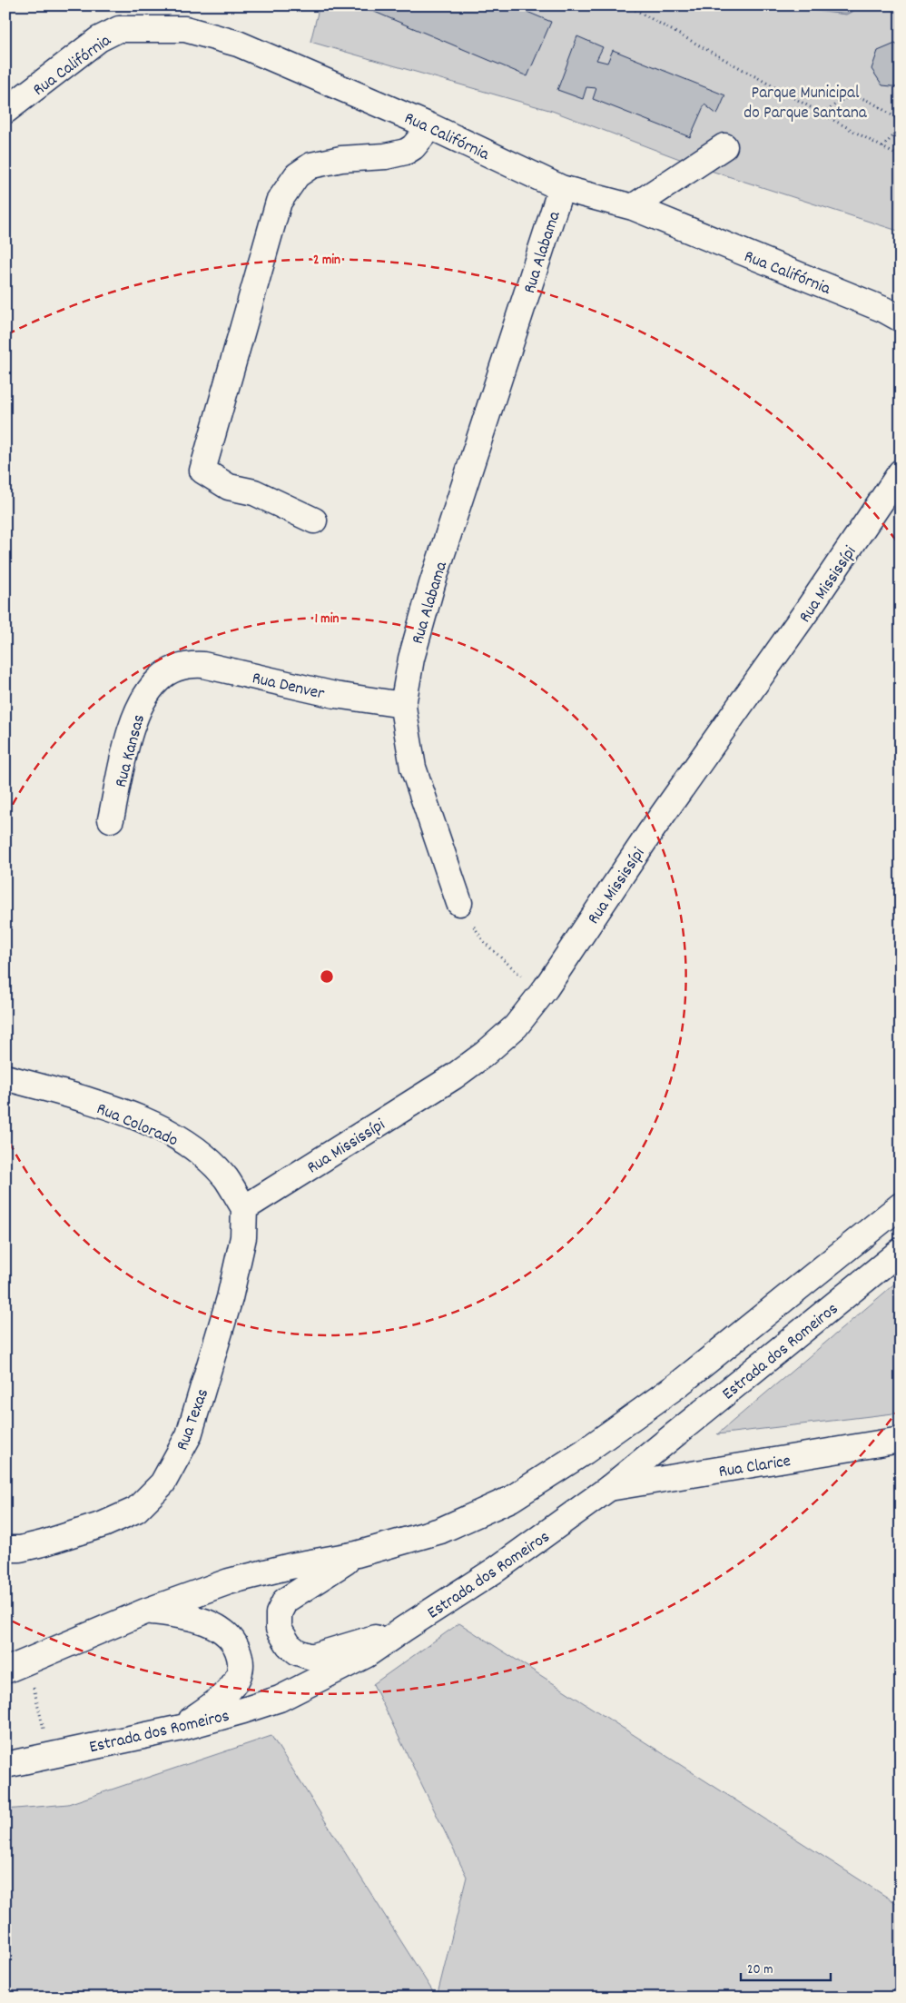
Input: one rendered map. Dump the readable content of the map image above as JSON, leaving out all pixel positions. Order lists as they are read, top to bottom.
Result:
{
  "streets": {
    "street": [
      "Rua Califórnia",
      "Rua Alabama",
      "Rua Mississípi",
      "Rua Denver",
      "Rua Kansas",
      "Rua Colorado",
      "Estrada dos Romeiros",
      "Rua Texas",
      "Rua Clarice"
    ]
  },
  "crossings": [
    ["Rua Califórnia", "Rua Alabama"],
    ["Rua Alabama", "Rua Denver"],
    ["Rua Mississípi", "Rua Colorado"],
    ["Rua Mississípi", "Rua Texas"],
    ["Rua Denver", "Rua Kansas"],
    ["Rua Colorado", "Rua Texas"],
    ["Estrada dos Romeiros", "Rua Clarice"]
  ],
  "parks": ["Parque Municipal do Parque Santana"],
  "scale_bar": "20 m",
  "rings": ["2 min", "1 min"]
}
